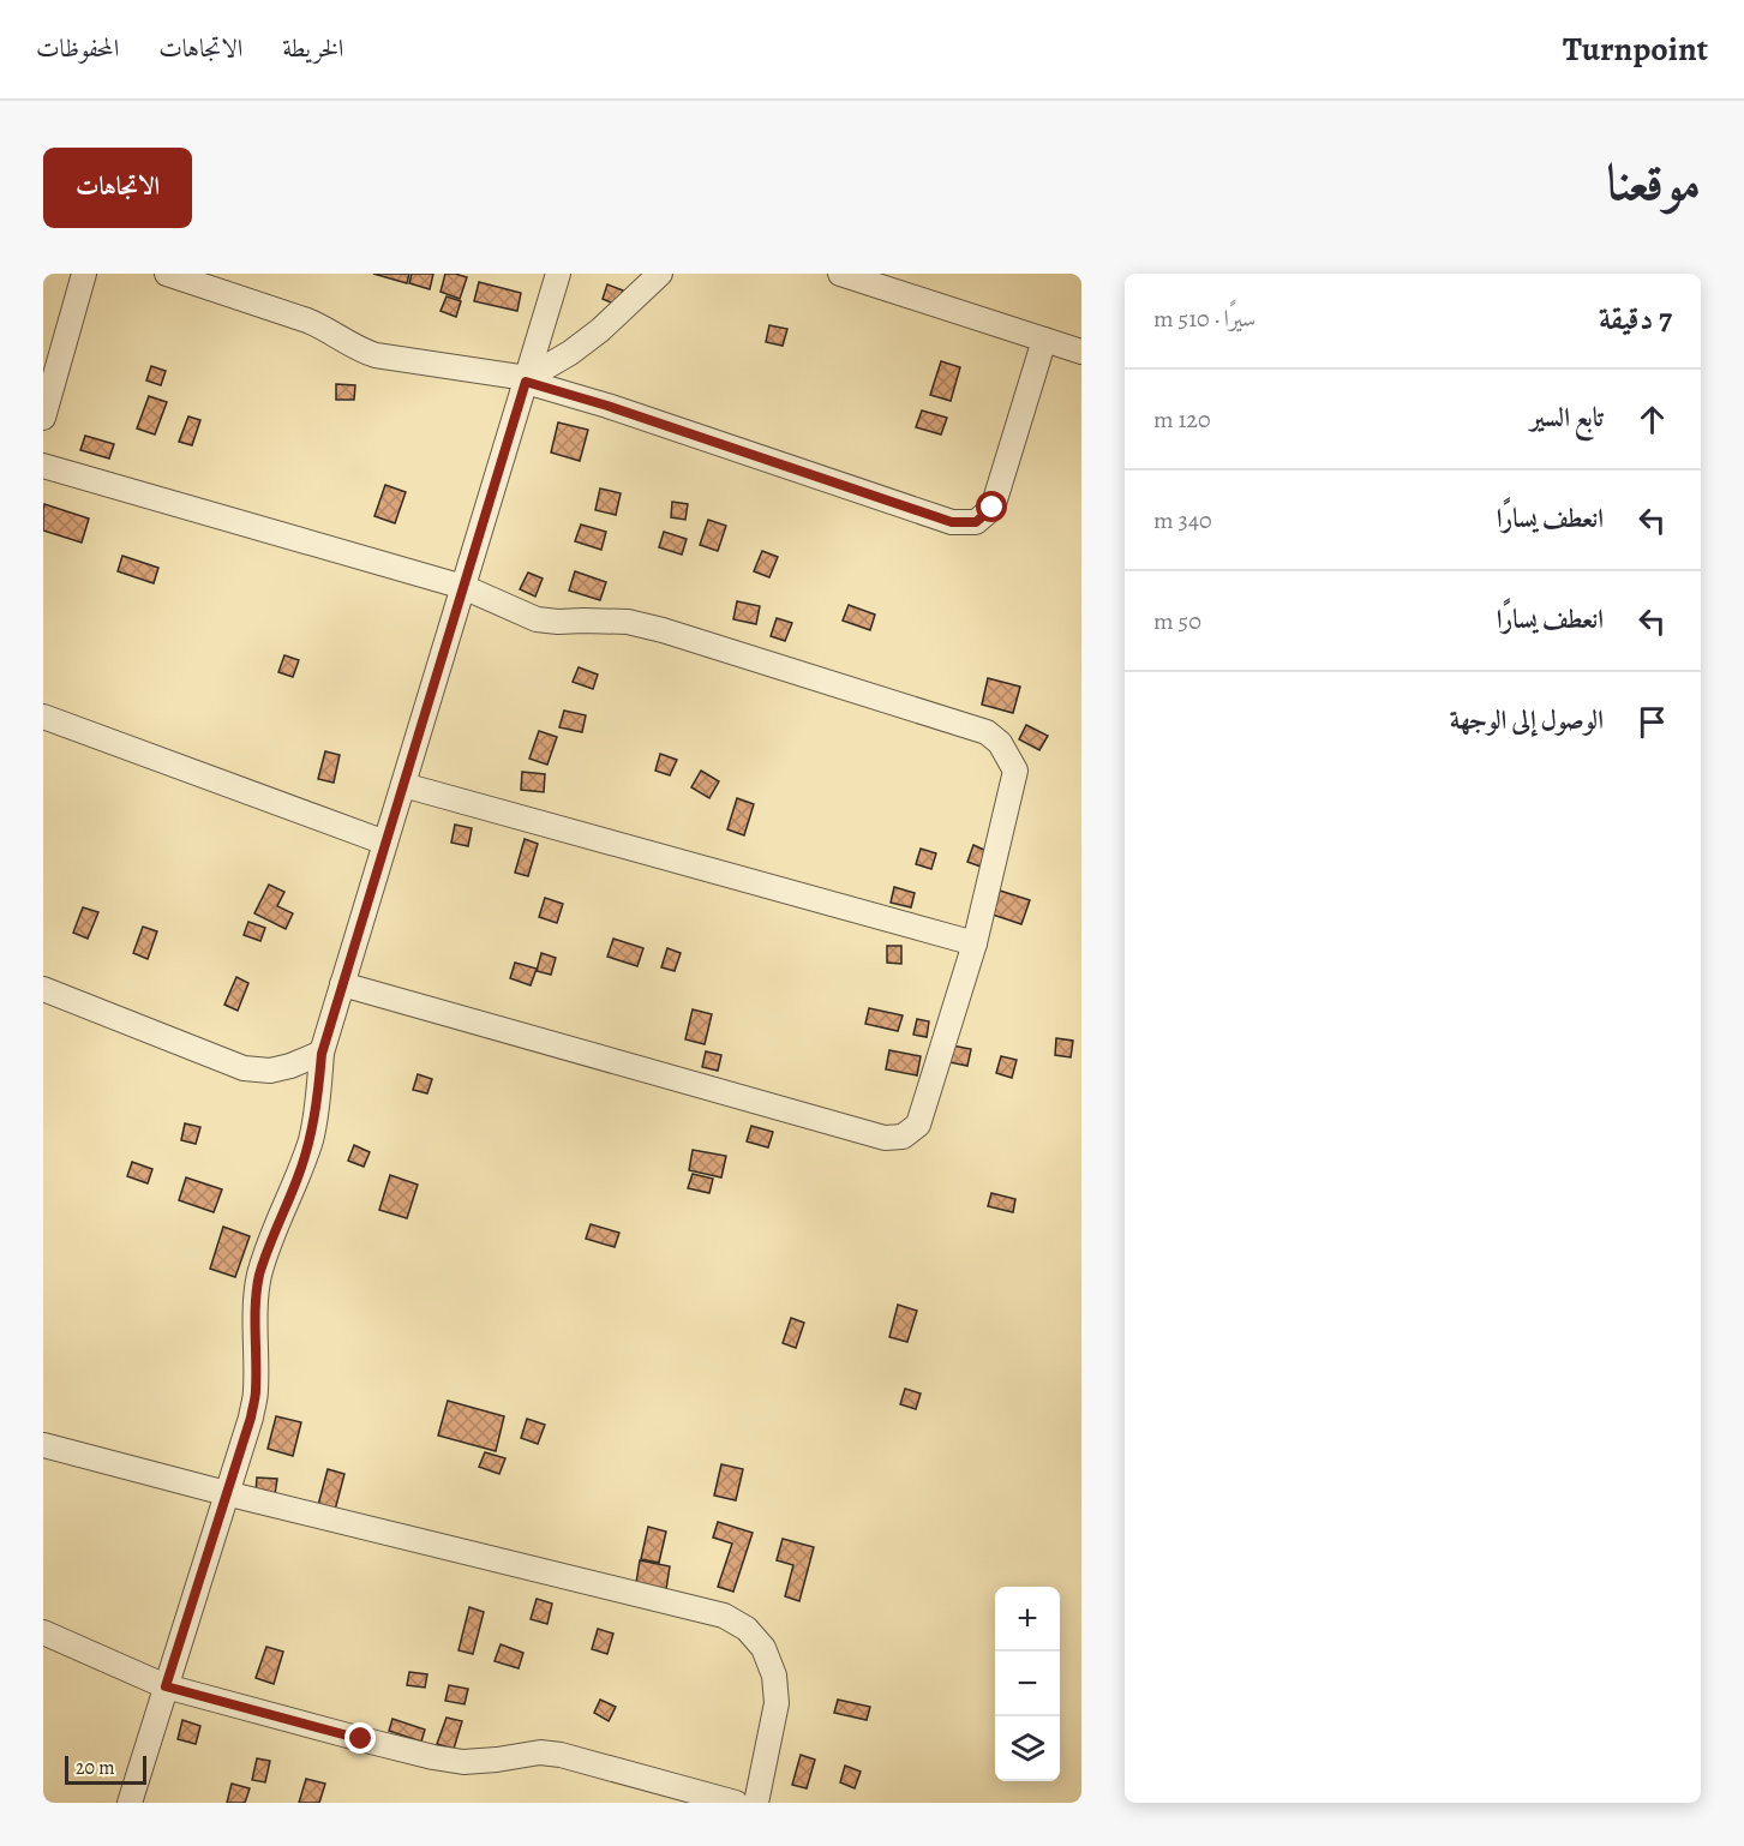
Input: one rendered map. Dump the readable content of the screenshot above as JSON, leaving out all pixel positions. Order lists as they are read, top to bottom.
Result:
{
  "scale_bar": "20 m",
  "page": {
    "header": "Turnpoint",
    "nav": ["الخريطة", "الاتجاهات", "المحفوظات"],
    "title": "موقعنا",
    "buttons": "الاتجاهات",
    "heading": ["7 دقيقة", "سيرًا · 510 m"],
    "list": [
      ["تابع السير", "120 m"],
      ["انعطف يسارًا", "340 m"],
      ["انعطف يسارًا", "50 m"],
      "الوصول إلى الوجهة"
    ],
    "map_buttons": ["+", "−"],
    "scale": "20 m"
  }
}
